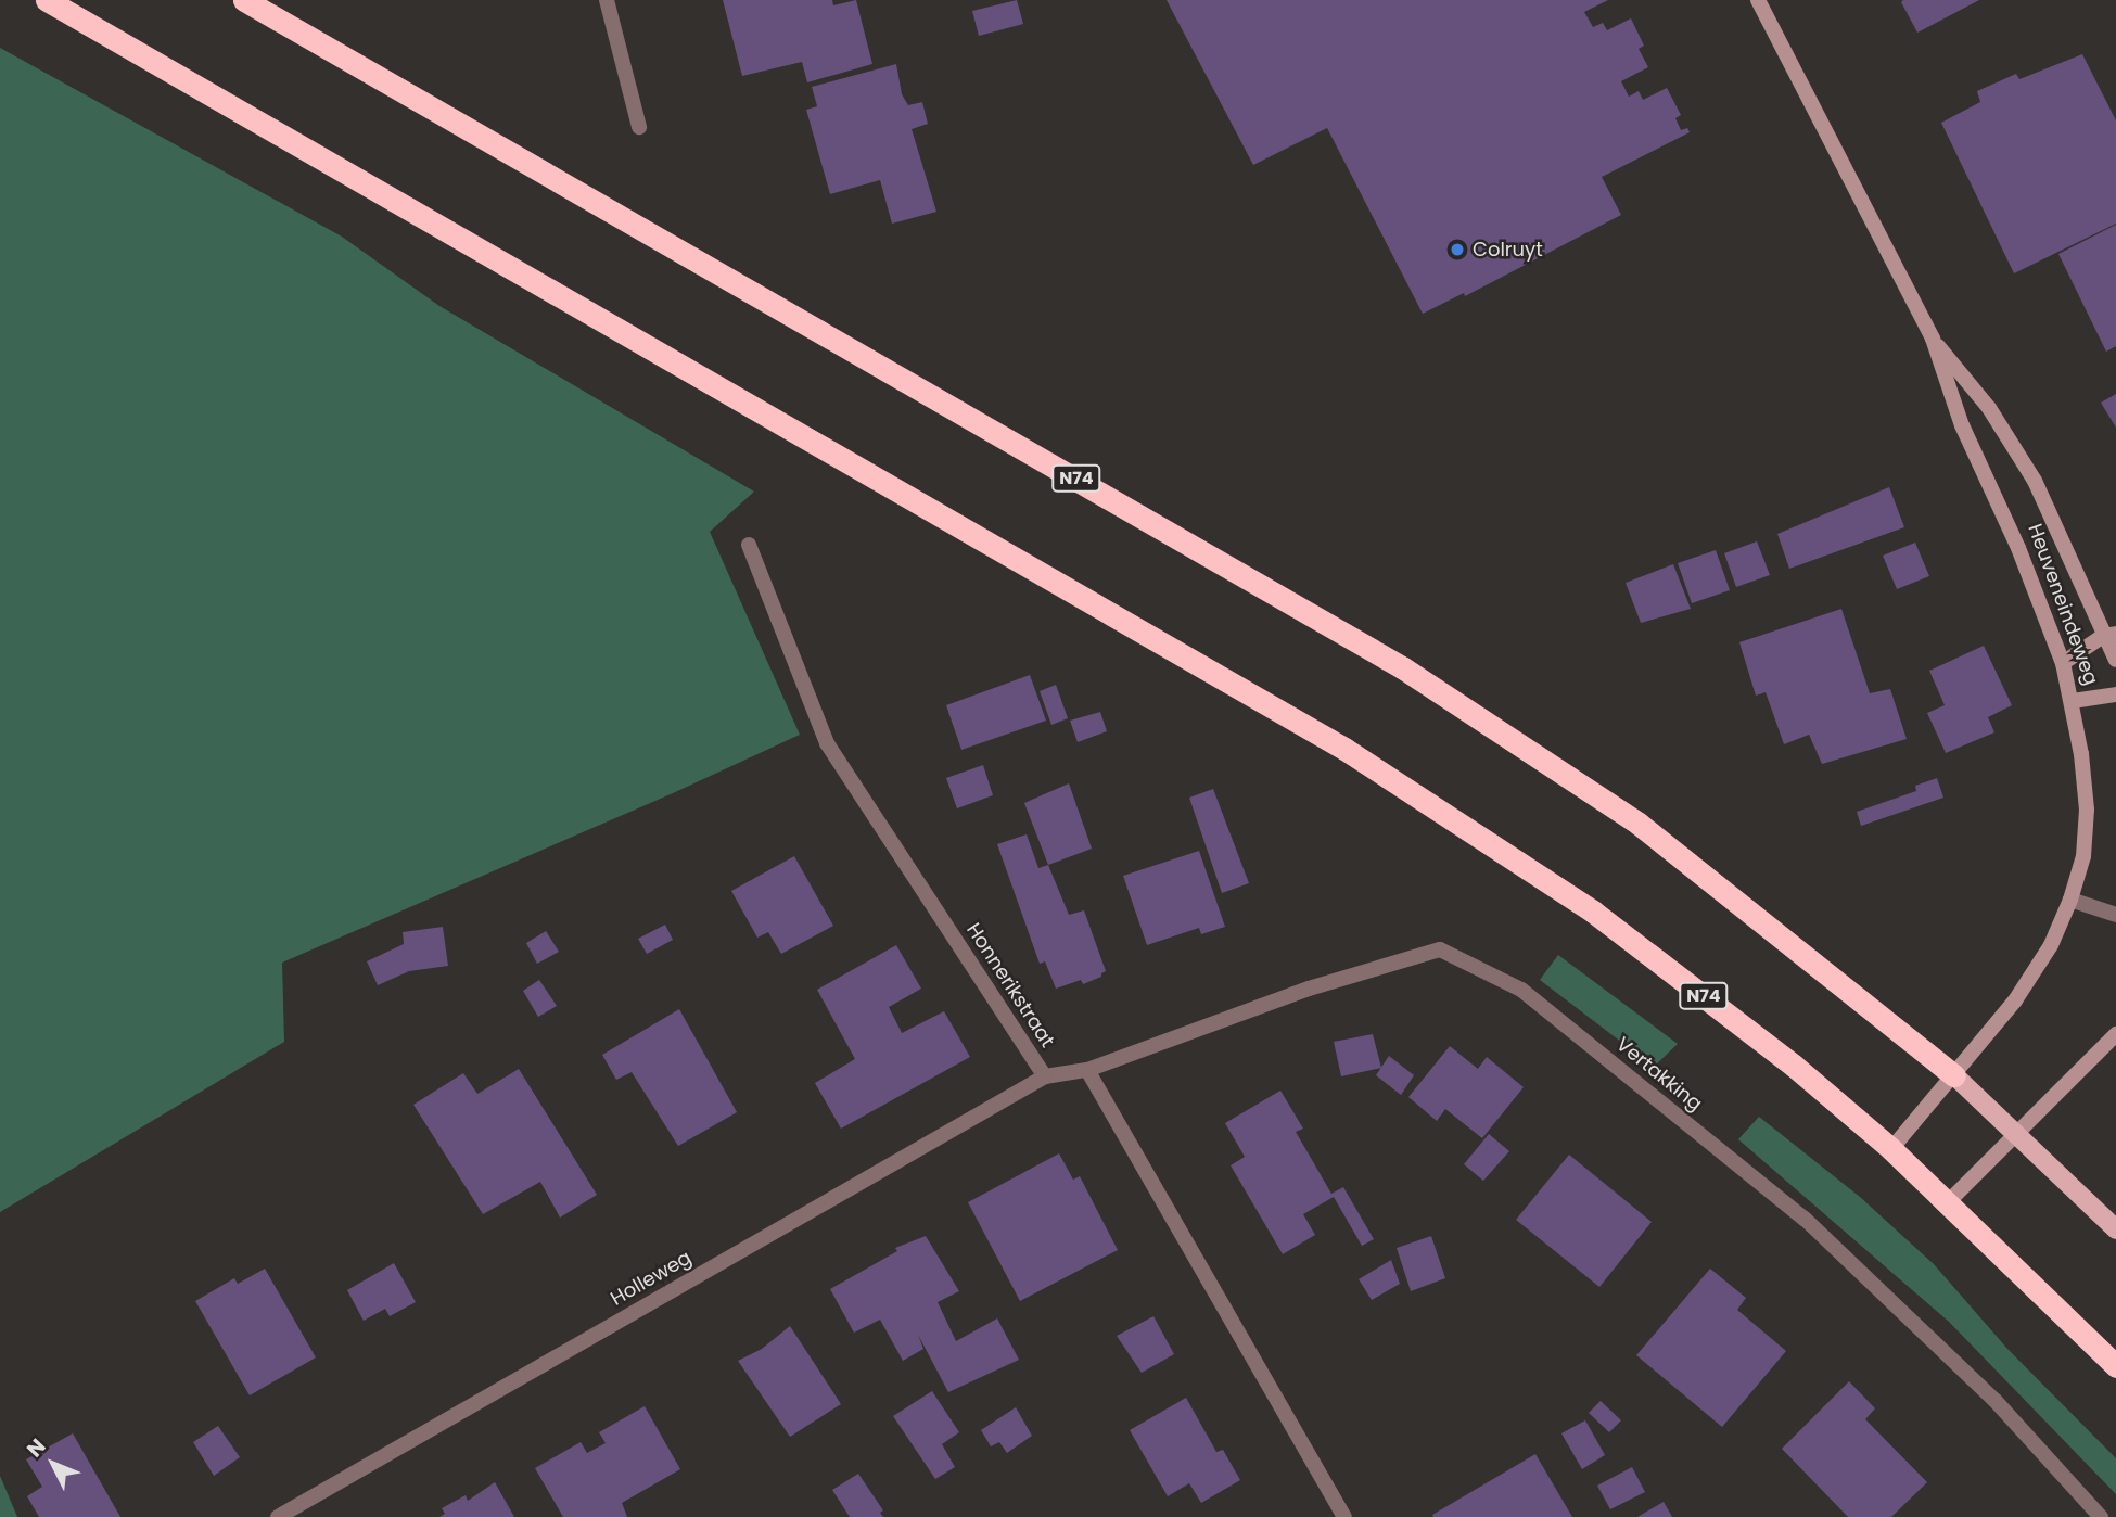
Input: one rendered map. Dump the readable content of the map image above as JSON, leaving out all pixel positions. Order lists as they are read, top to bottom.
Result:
{
  "streets": {
    "highway": ["N74"],
    "street": [
      "Heuveneindeweg",
      "Honnerikstraat",
      "Vertakking",
      "Holleweg"
    ]
  },
  "crossings": [
    ["N74", "Heuveneindeweg"],
    ["Honnerikstraat", "Vertakking"],
    ["Honnerikstraat", "Holleweg"]
  ],
  "places": ["Colruyt"],
  "north": "top left"
}
